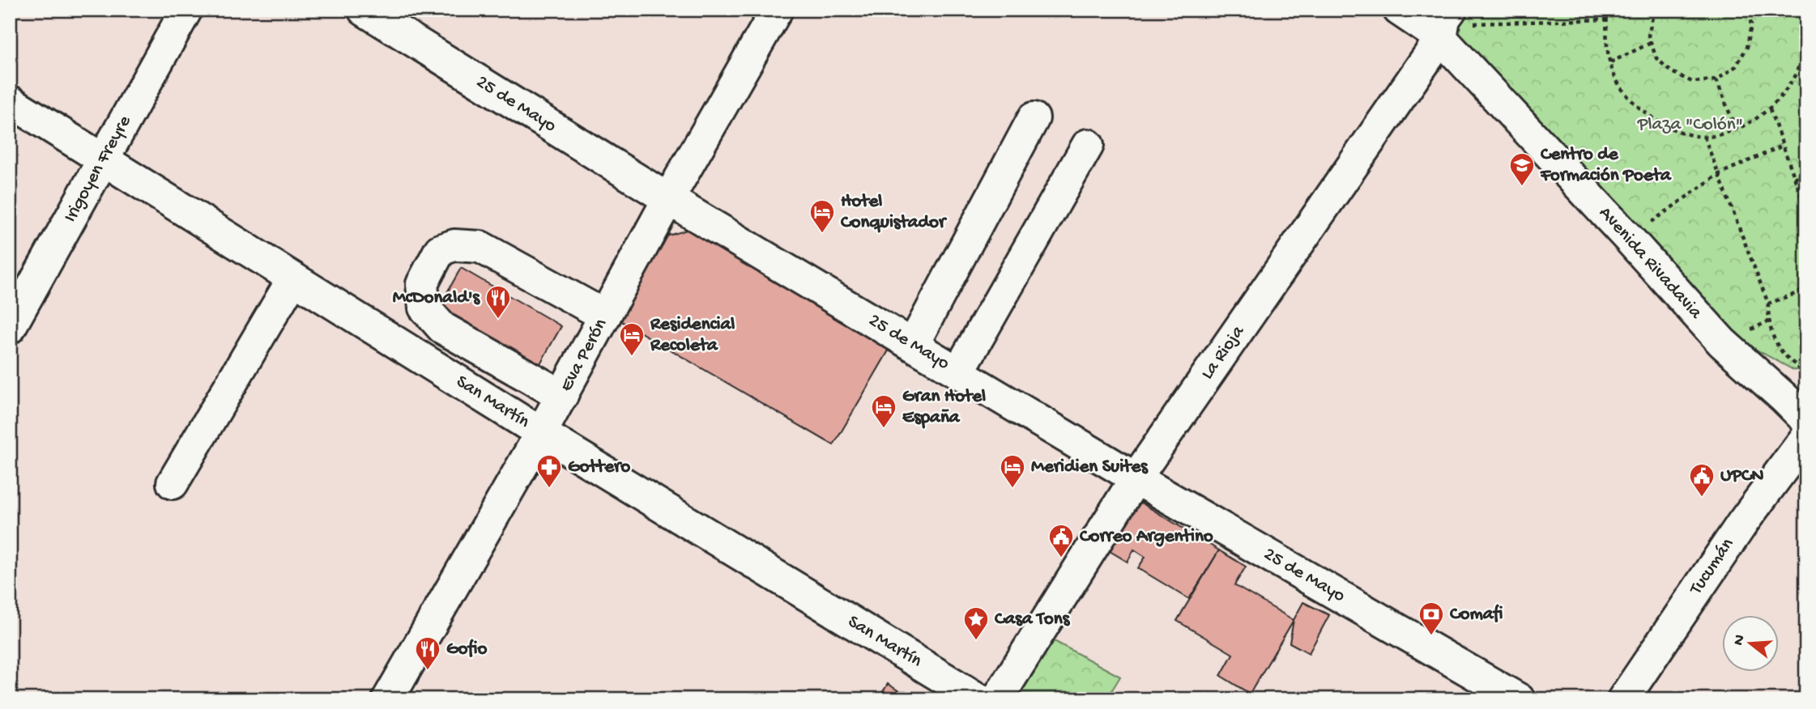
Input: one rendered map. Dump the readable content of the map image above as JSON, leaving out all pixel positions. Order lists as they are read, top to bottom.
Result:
{
  "streets": {
    "street": [
      "25 de Mayo",
      "Irigoyen Freyre",
      "Avenida Rivadavia",
      "La Rioja",
      "Eva Perón",
      "San Martín",
      "Tucumán"
    ]
  },
  "crossings": [
    ["25 de Mayo", "La Rioja"],
    ["25 de Mayo", "Eva Perón"],
    ["Irigoyen Freyre", "San Martín"],
    ["Avenida Rivadavia", "La Rioja"],
    ["Eva Perón", "San Martín"]
  ],
  "parks": ["Plaza \"Colón\""],
  "places": {
    "school or university": ["Centro de Formación Poeta"],
    "hotel": [
      "Hotel Conquistador",
      "Residencial Recoleta",
      "Gran Hotel España",
      "Meridien Suites"
    ],
    "restaurant": ["McDonald's", "Gofio"],
    "pharmacy": ["Gottero"],
    "public building": ["UPCN", "Correo Argentino"],
    "bank": ["Comafi"],
    "place": ["Casa Tons"]
  },
  "north": "left"
}
